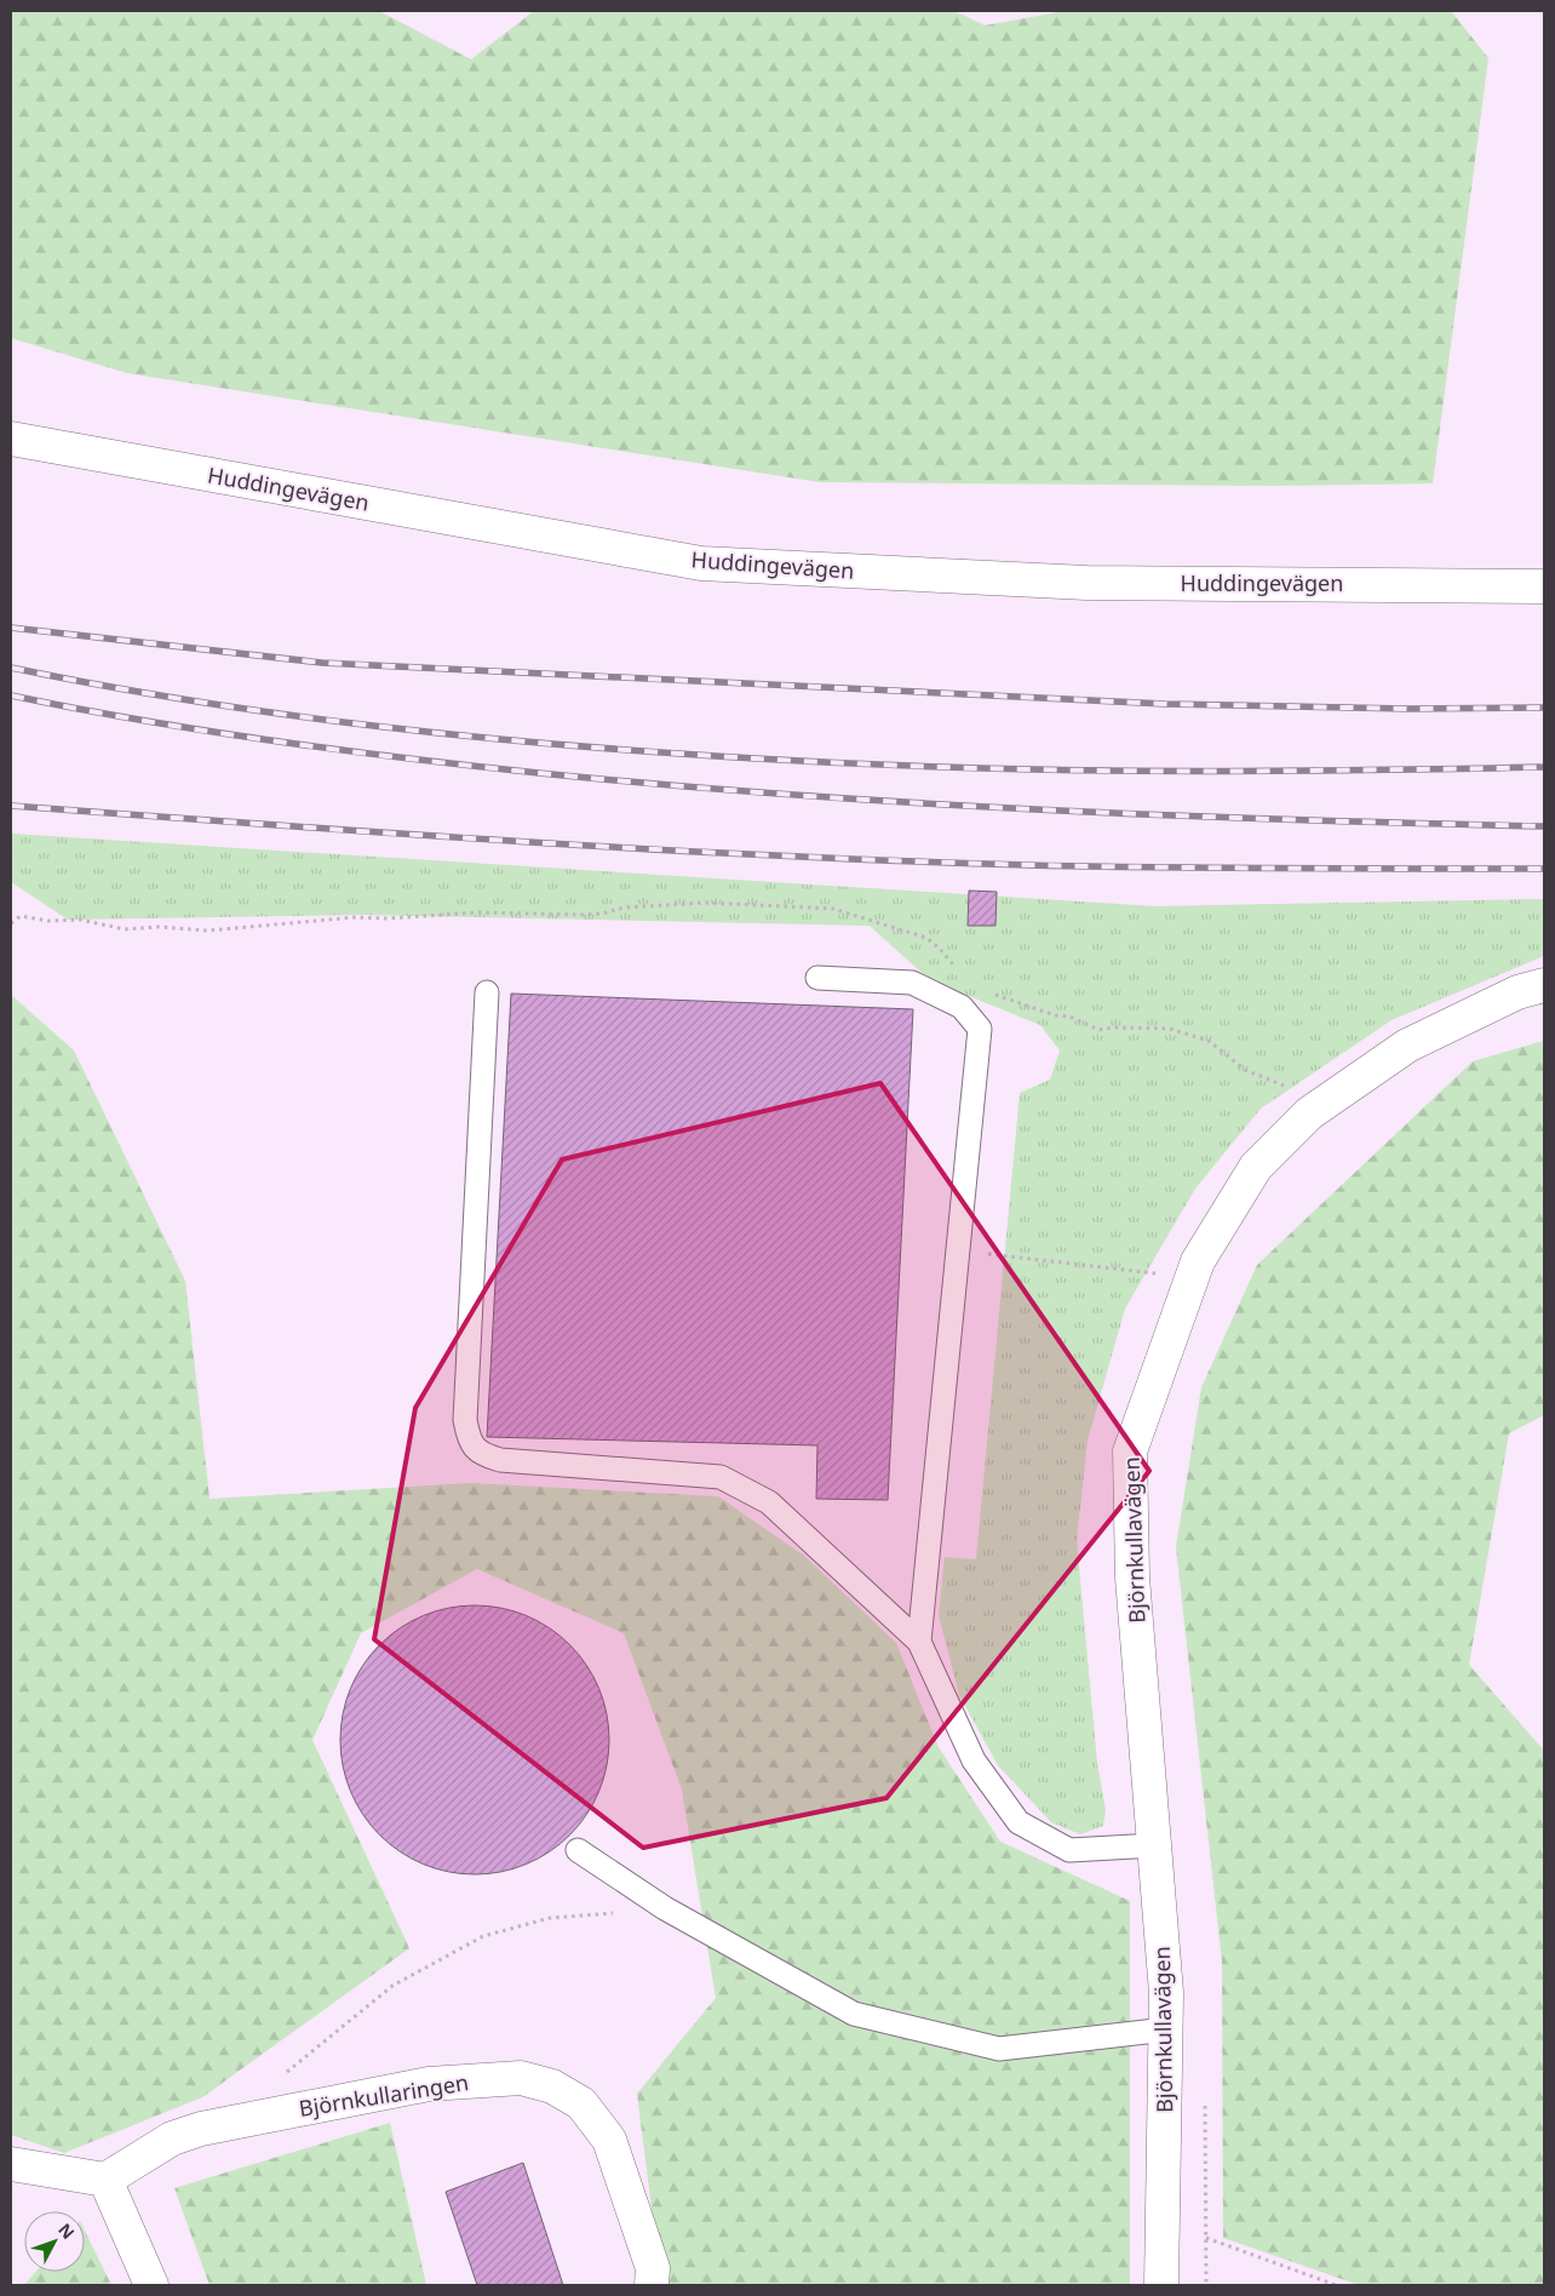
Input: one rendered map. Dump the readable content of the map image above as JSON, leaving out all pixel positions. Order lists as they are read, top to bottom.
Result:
{
  "streets": {
    "street": ["Huddingevägen", "Björnkullavägen", "Björnkullaringen"]
  },
  "north": "top right"
}
